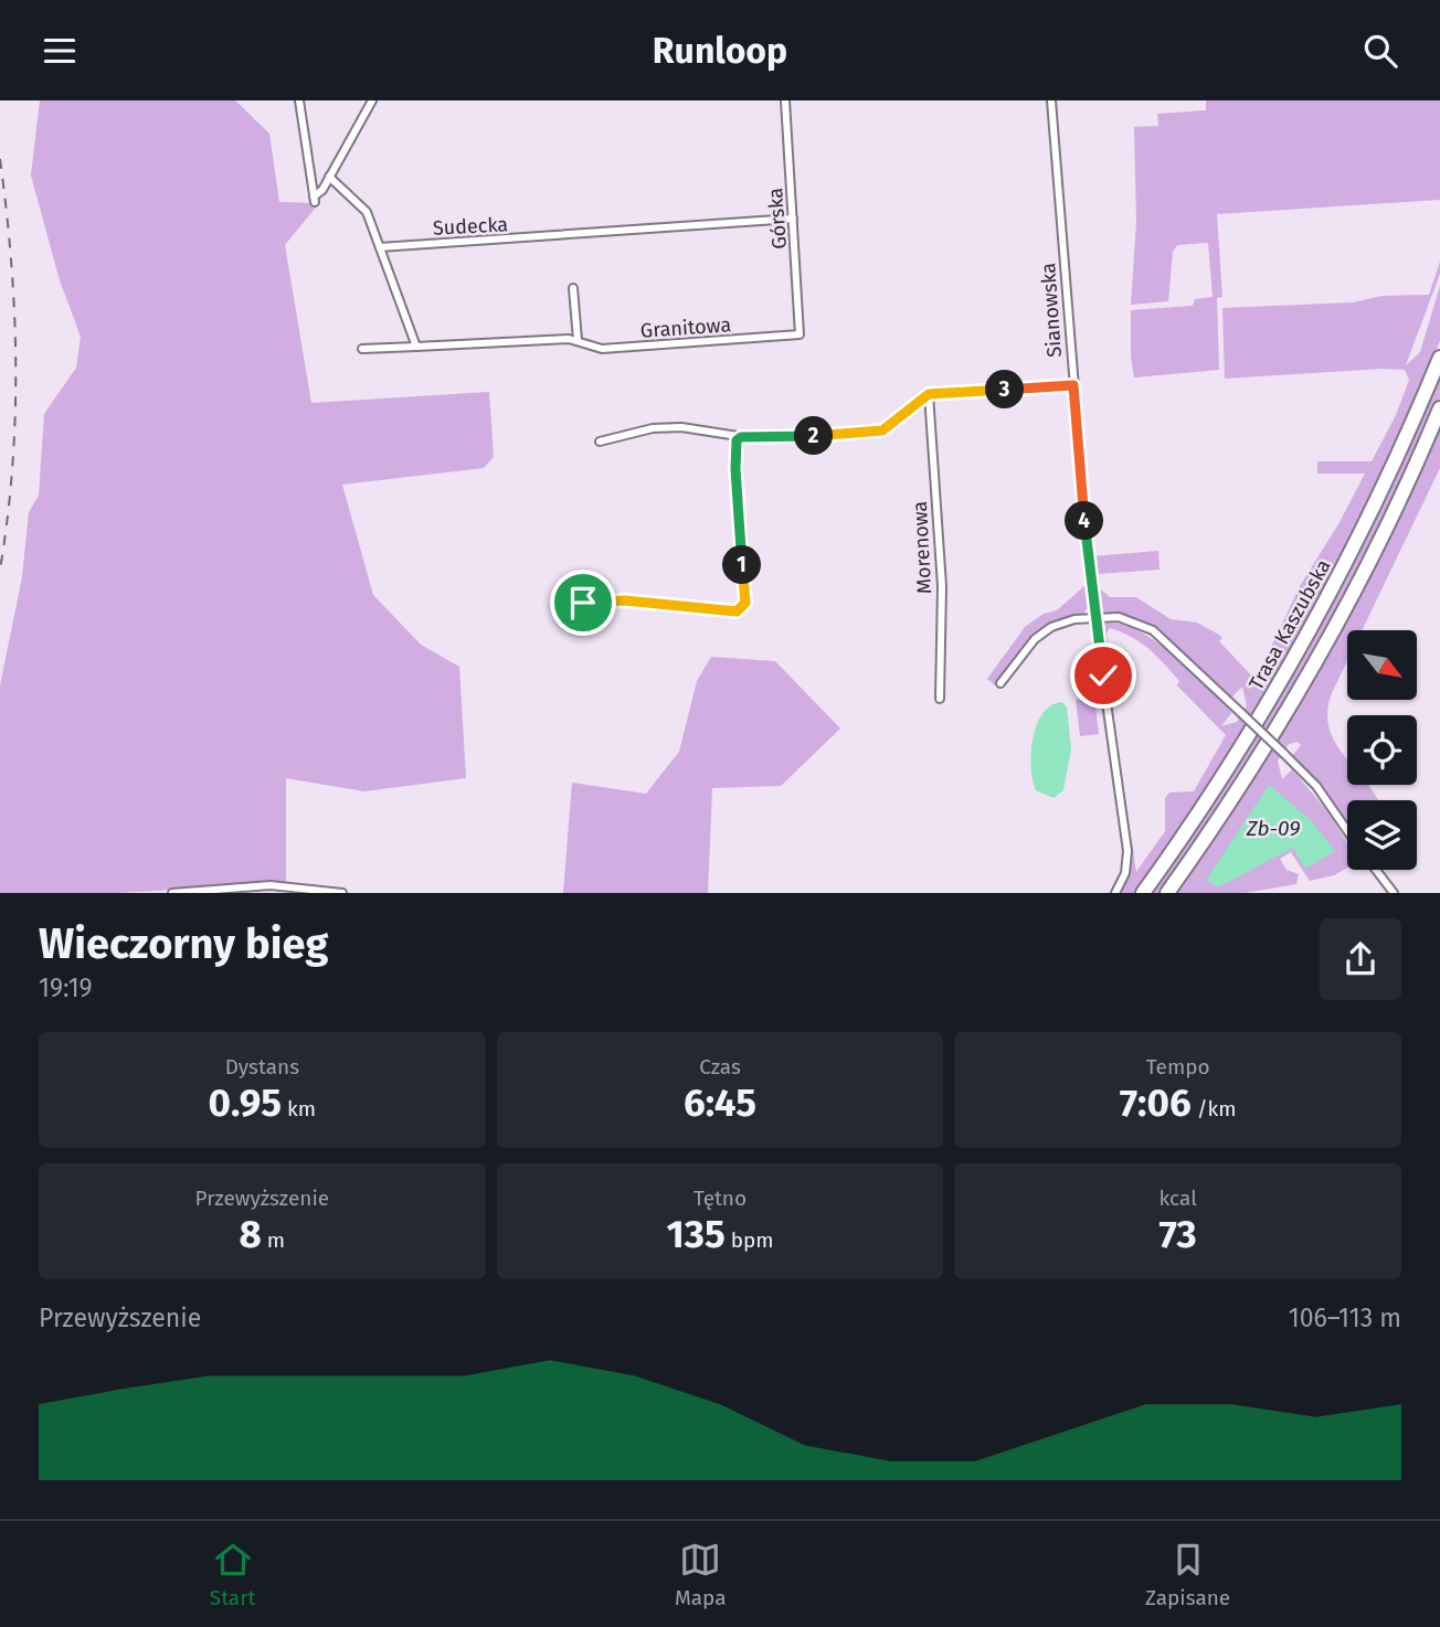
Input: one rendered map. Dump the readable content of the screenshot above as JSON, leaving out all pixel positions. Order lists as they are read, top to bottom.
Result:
{
  "streets": {
    "highway": ["Trasa Kaszubska"],
    "street": [
      "Górska",
      "Sudecka",
      "Sianowska",
      "Granitowa",
      "Morenowa"
    ]
  },
  "crossings": [
    ["Górska", "Sudecka"],
    ["Górska", "Granitowa"]
  ],
  "water": ["Zb-09"],
  "north": "bottom right",
  "page": {
    "header": "Runloop",
    "pins": [
      "3",
      "2",
      "4",
      "1"
    ],
    "heading": ["Wieczorny bieg", "19:19"],
    "stats": [
      ["Dystans", "0.95 km"],
      ["Czas", "6:45"],
      ["Tempo", "7:06 /km"],
      ["Przewyższenie", "8 m"],
      ["Tętno", "135 bpm"],
      ["kcal", "73"]
    ],
    "chart": ["Przewyższenie", "106–113 m"],
    "tabs": ["Start", "Mapa", "Zapisane"]
  }
}
